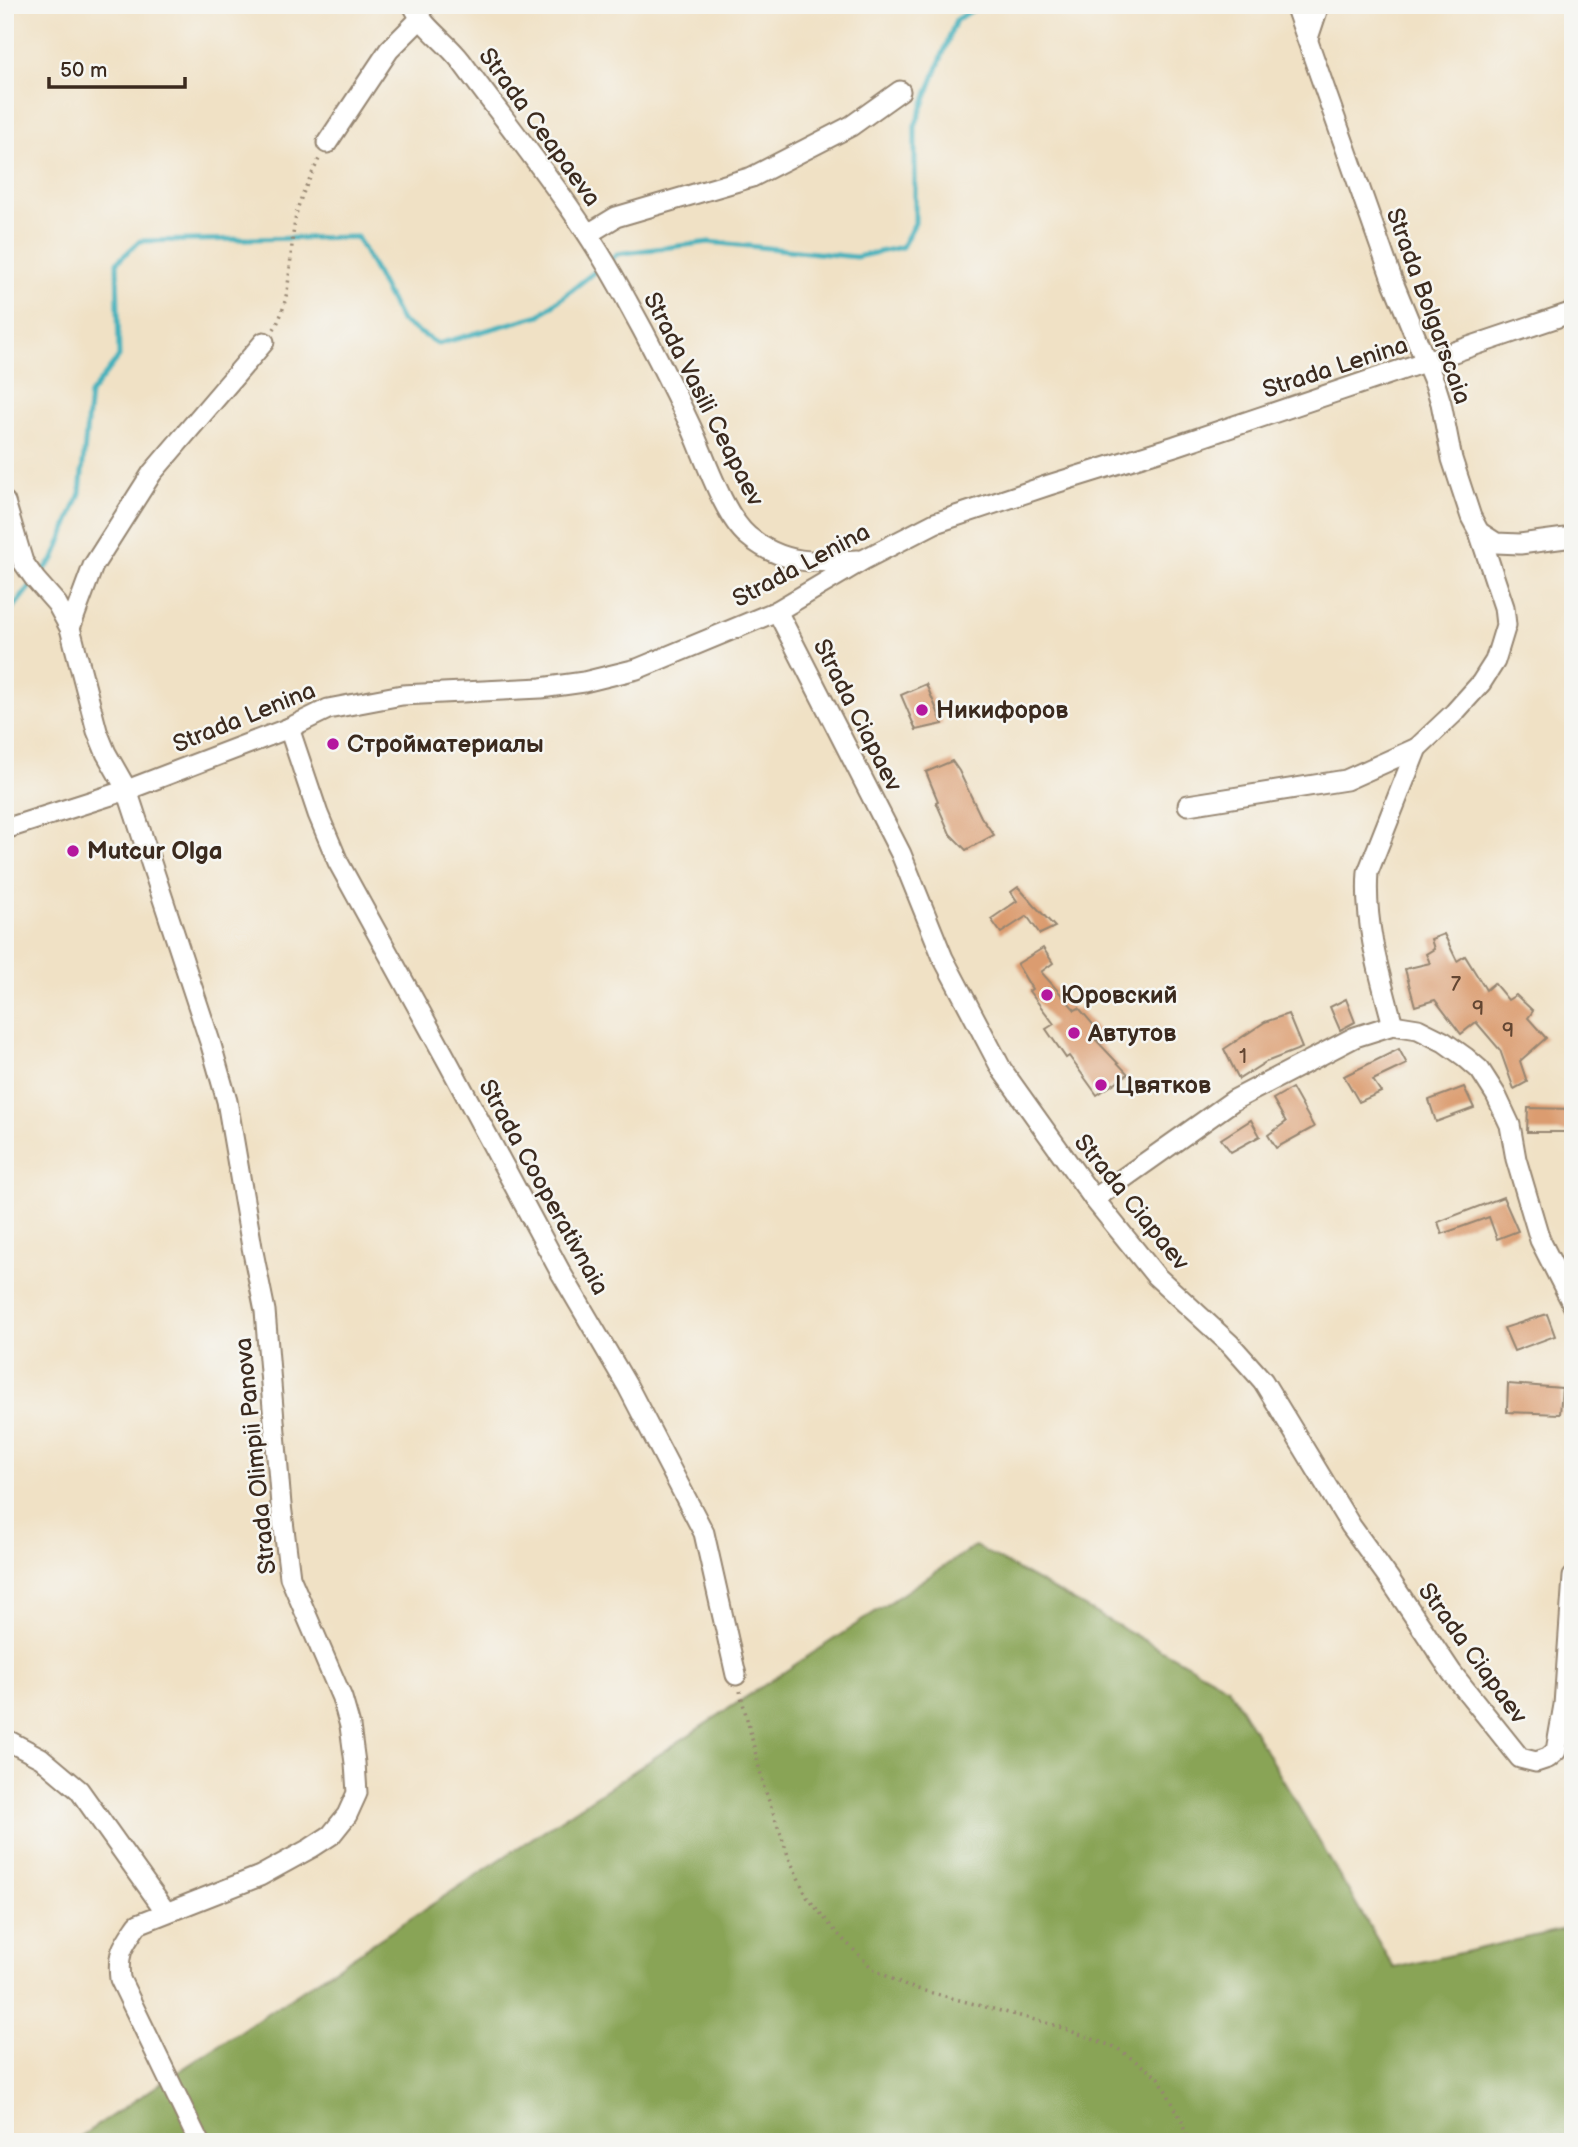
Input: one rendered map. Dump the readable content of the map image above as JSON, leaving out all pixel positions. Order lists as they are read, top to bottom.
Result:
{
  "streets": {
    "street": [
      "Strada Ceapaeva",
      "Strada Bolgarscaia",
      "Strada Lenina",
      "Strada Vasili Ceapaev",
      "Strada Ciapaev",
      "Strada Cooperativnaia",
      "Strada Olimpii Panova"
    ]
  },
  "crossings": [
    ["Strada Ceapaeva", "Strada Vasili Ceapaev"],
    ["Strada Bolgarscaia", "Strada Lenina"],
    ["Strada Lenina", "Strada Vasili Ceapaev"],
    ["Strada Lenina", "Strada Ciapaev"],
    ["Strada Lenina", "Strada Cooperativnaia"],
    ["Strada Lenina", "Strada Olimpii Panova"]
  ],
  "places": [
    "Никифоров",
    "Стройматериалы",
    "Mutcur Olga",
    "Юровский",
    "Автутов",
    "Цвятков"
  ],
  "house_numbers": [
    "7",
    "9",
    "9",
    "1"
  ],
  "scale_bar": "50 m"
}
